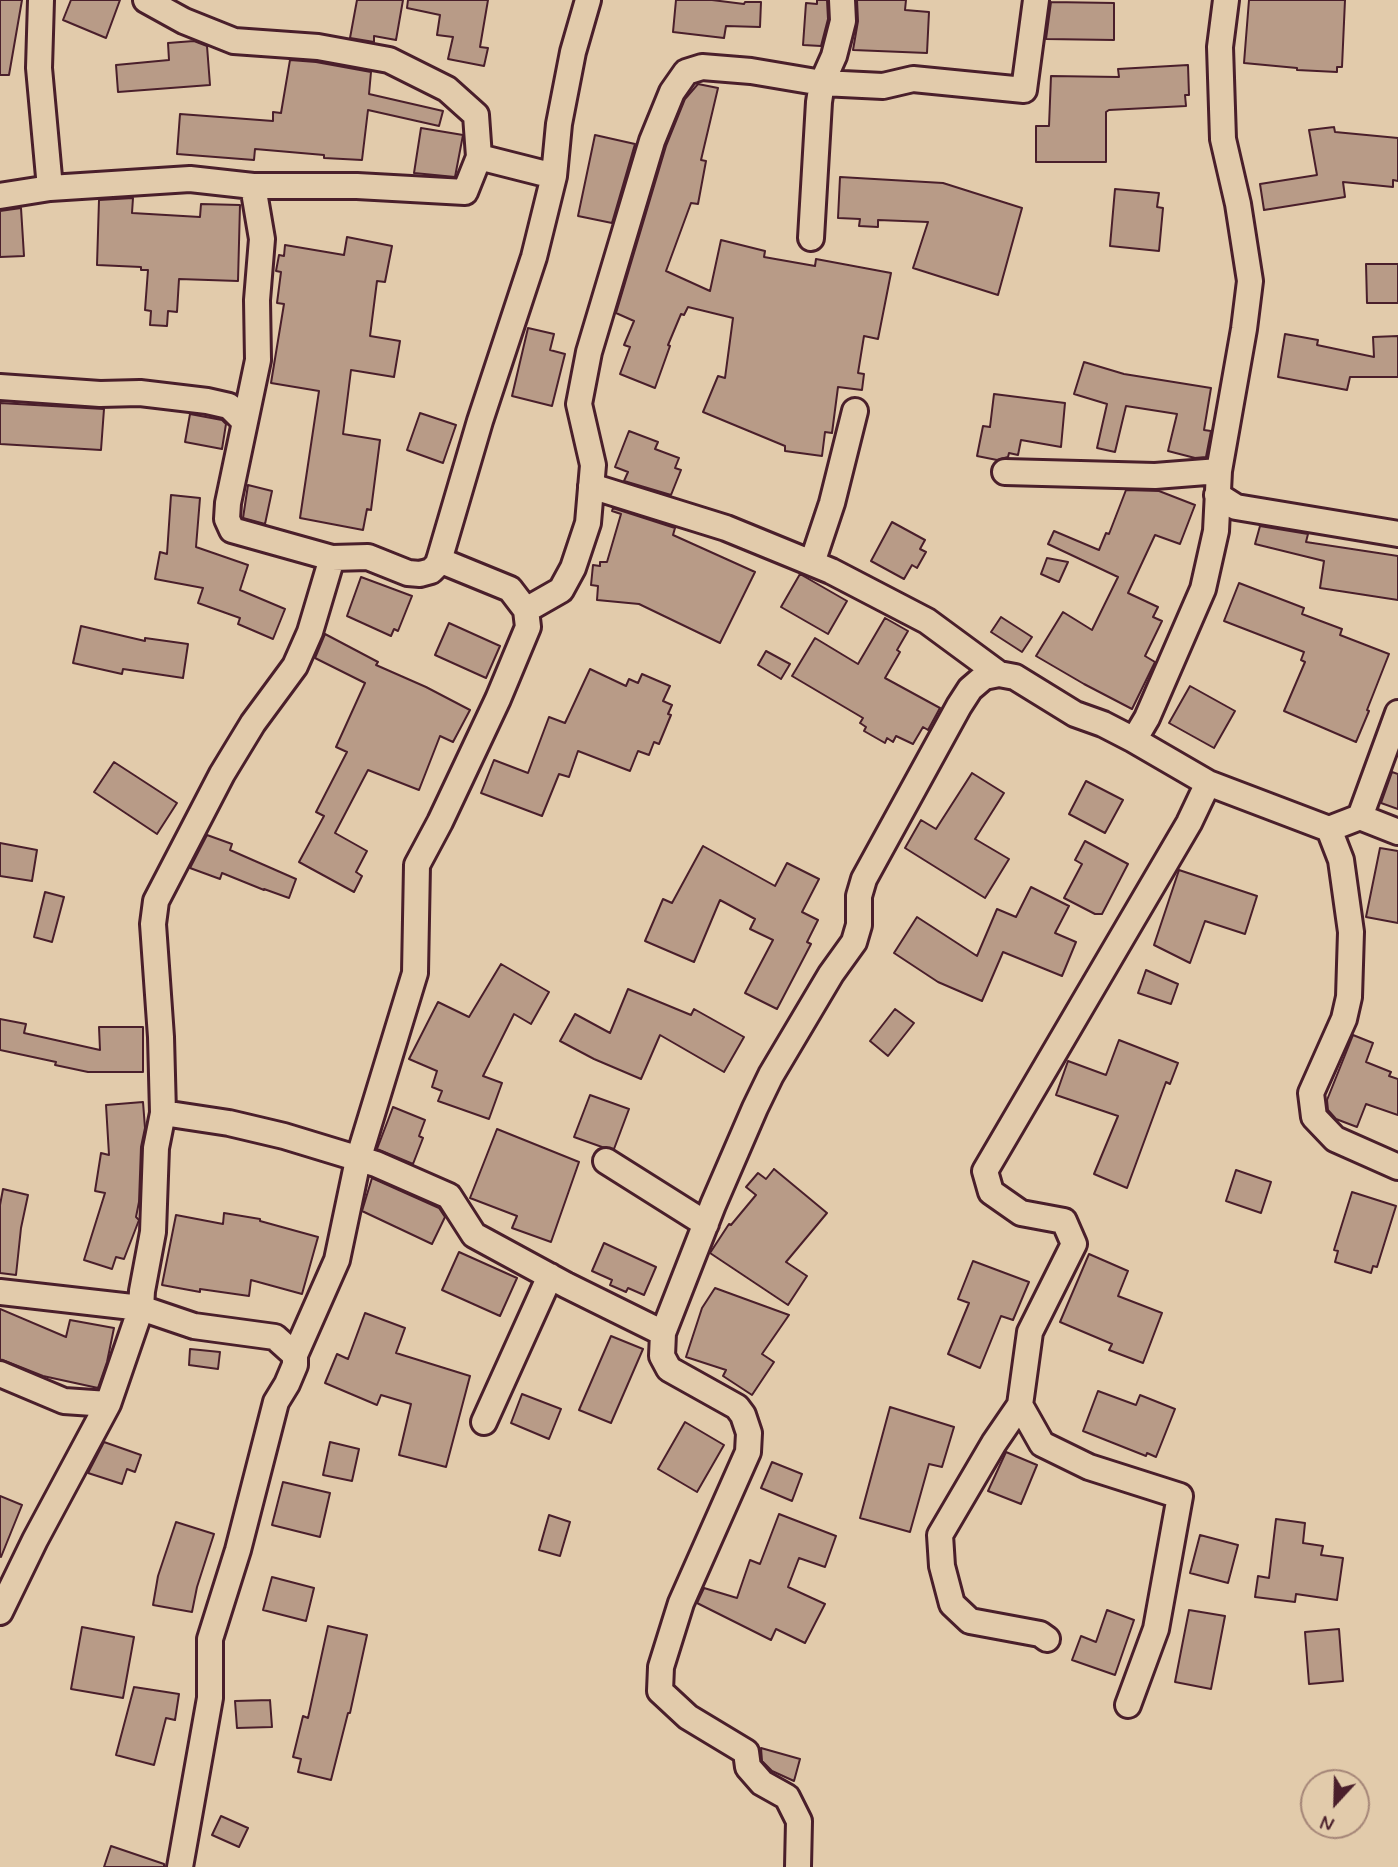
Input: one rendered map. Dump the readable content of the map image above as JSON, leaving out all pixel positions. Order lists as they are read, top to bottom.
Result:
{
  "north": "bottom"
}
